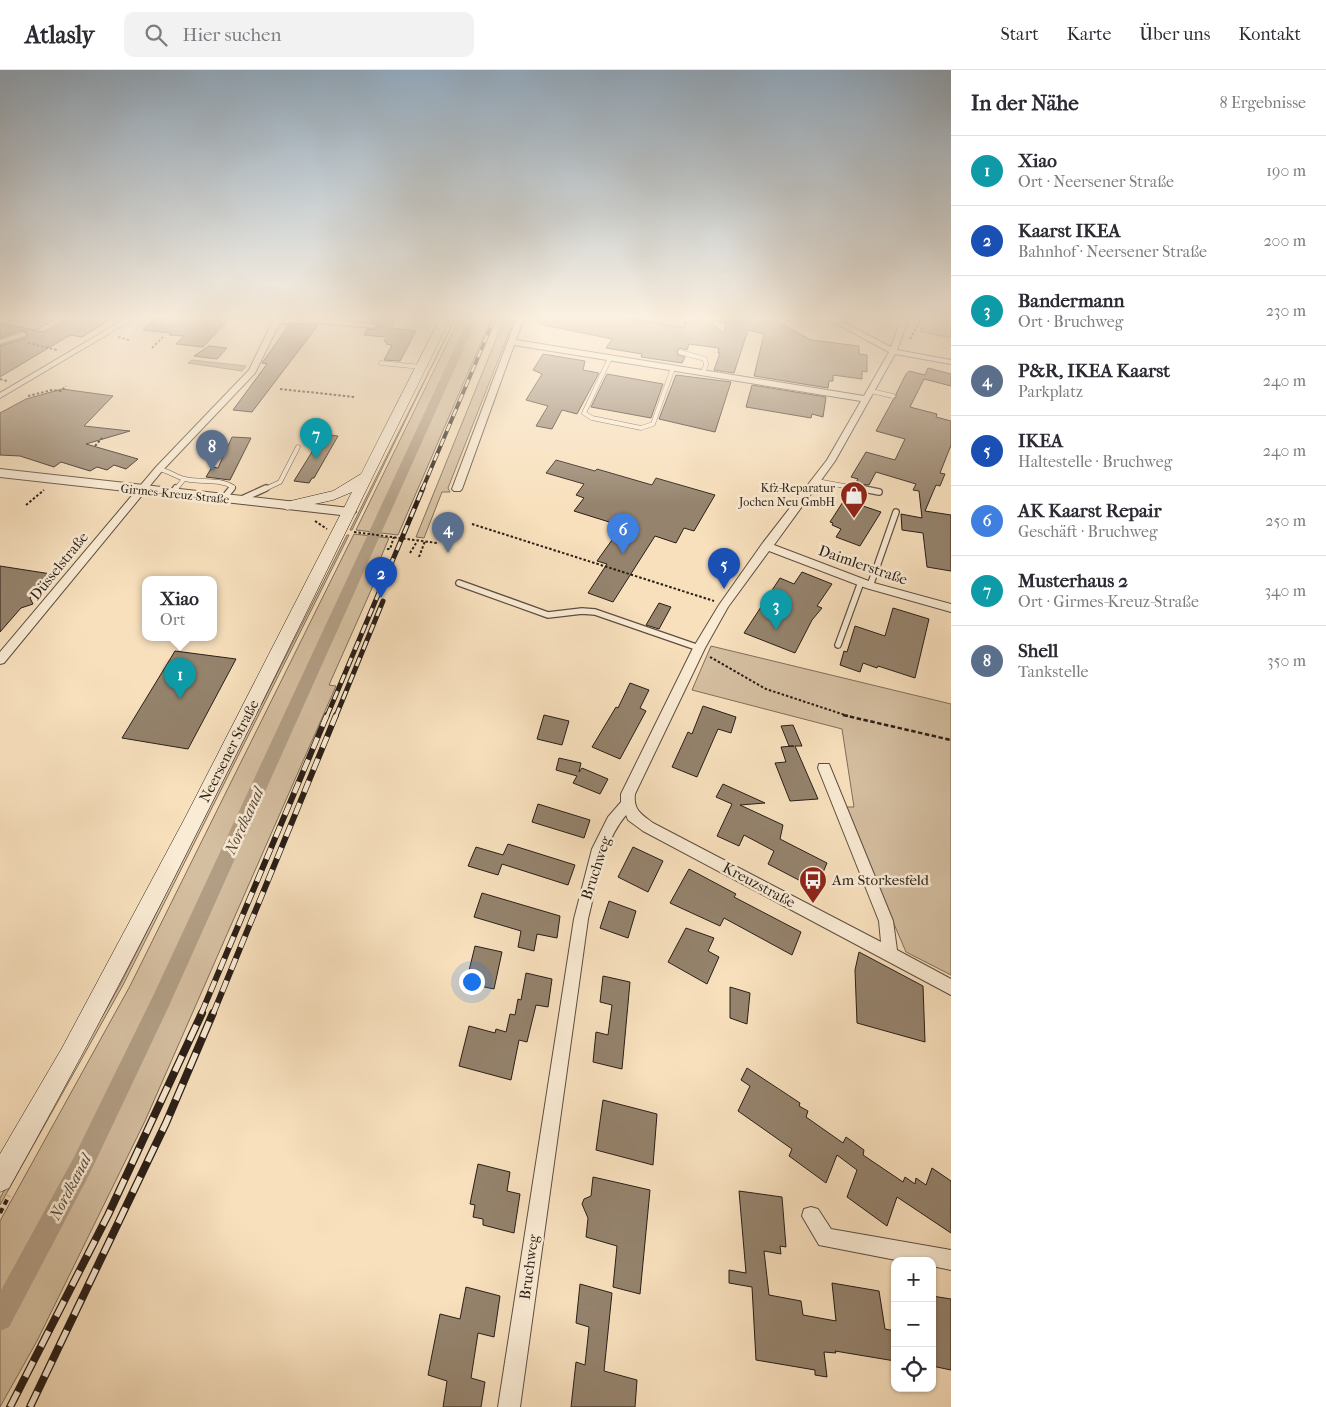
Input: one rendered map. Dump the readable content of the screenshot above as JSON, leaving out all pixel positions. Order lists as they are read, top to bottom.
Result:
{
  "streets": {
    "main road": ["Neersener Straße"],
    "street": [
      "Girmes-Kreuz-Straße",
      "Daimlerstraße",
      "Düsselstraße",
      "Bruchweg",
      "Kreuzstraße"
    ]
  },
  "crossings": [
    ["Girmes-Kreuz-Straße", "Düsselstraße"],
    ["Girmes-Kreuz-Straße", "Neersener Straße"],
    ["Daimlerstraße", "Bruchweg"],
    ["Bruchweg", "Kreuzstraße"]
  ],
  "water": ["Nordkanal"],
  "places": {
    "shop": ["Kfz-Reparatur Jochen Neu GmbH"],
    "bus stop": ["Am Storkesfeld"]
  },
  "page": {
    "header": "Atlasly",
    "search": "Hier suchen",
    "nav": [
      "Start",
      "Karte",
      "Über uns",
      "Kontakt"
    ],
    "heading": ["In der Nähe", "8 Ergebnisse"],
    "list": [
      {
        "mark": "1",
        "name": "Xiao",
        "note": "Ort · Neersener Straße",
        "value": "190 m"
      },
      {
        "mark": "2",
        "name": "Kaarst IKEA",
        "note": "Bahnhof · Neersener Straße",
        "value": "200 m"
      },
      {
        "mark": "3",
        "name": "Bandermann",
        "note": "Ort · Bruchweg",
        "value": "230 m"
      },
      {
        "mark": "4",
        "name": "P&R, IKEA Kaarst",
        "note": "Parkplatz",
        "value": "240 m"
      },
      {
        "mark": "5",
        "name": "IKEA",
        "note": "Haltestelle · Bruchweg",
        "value": "240 m"
      },
      {
        "mark": "6",
        "name": "AK Kaarst Repair",
        "note": "Geschäft · Bruchweg",
        "value": "250 m"
      },
      {
        "mark": "7",
        "name": "Musterhaus 2",
        "note": "Ort · Girmes-Kreuz-Straße",
        "value": "340 m"
      },
      {
        "mark": "8",
        "name": "Shell",
        "note": "Tankstelle",
        "value": "350 m"
      }
    ],
    "pins": [
      "7",
      "8",
      "4",
      "6",
      "5",
      "2",
      "3",
      "1"
    ],
    "popup": ["Xiao", "Ort"],
    "map_buttons": ["+", "−"]
  }
}
